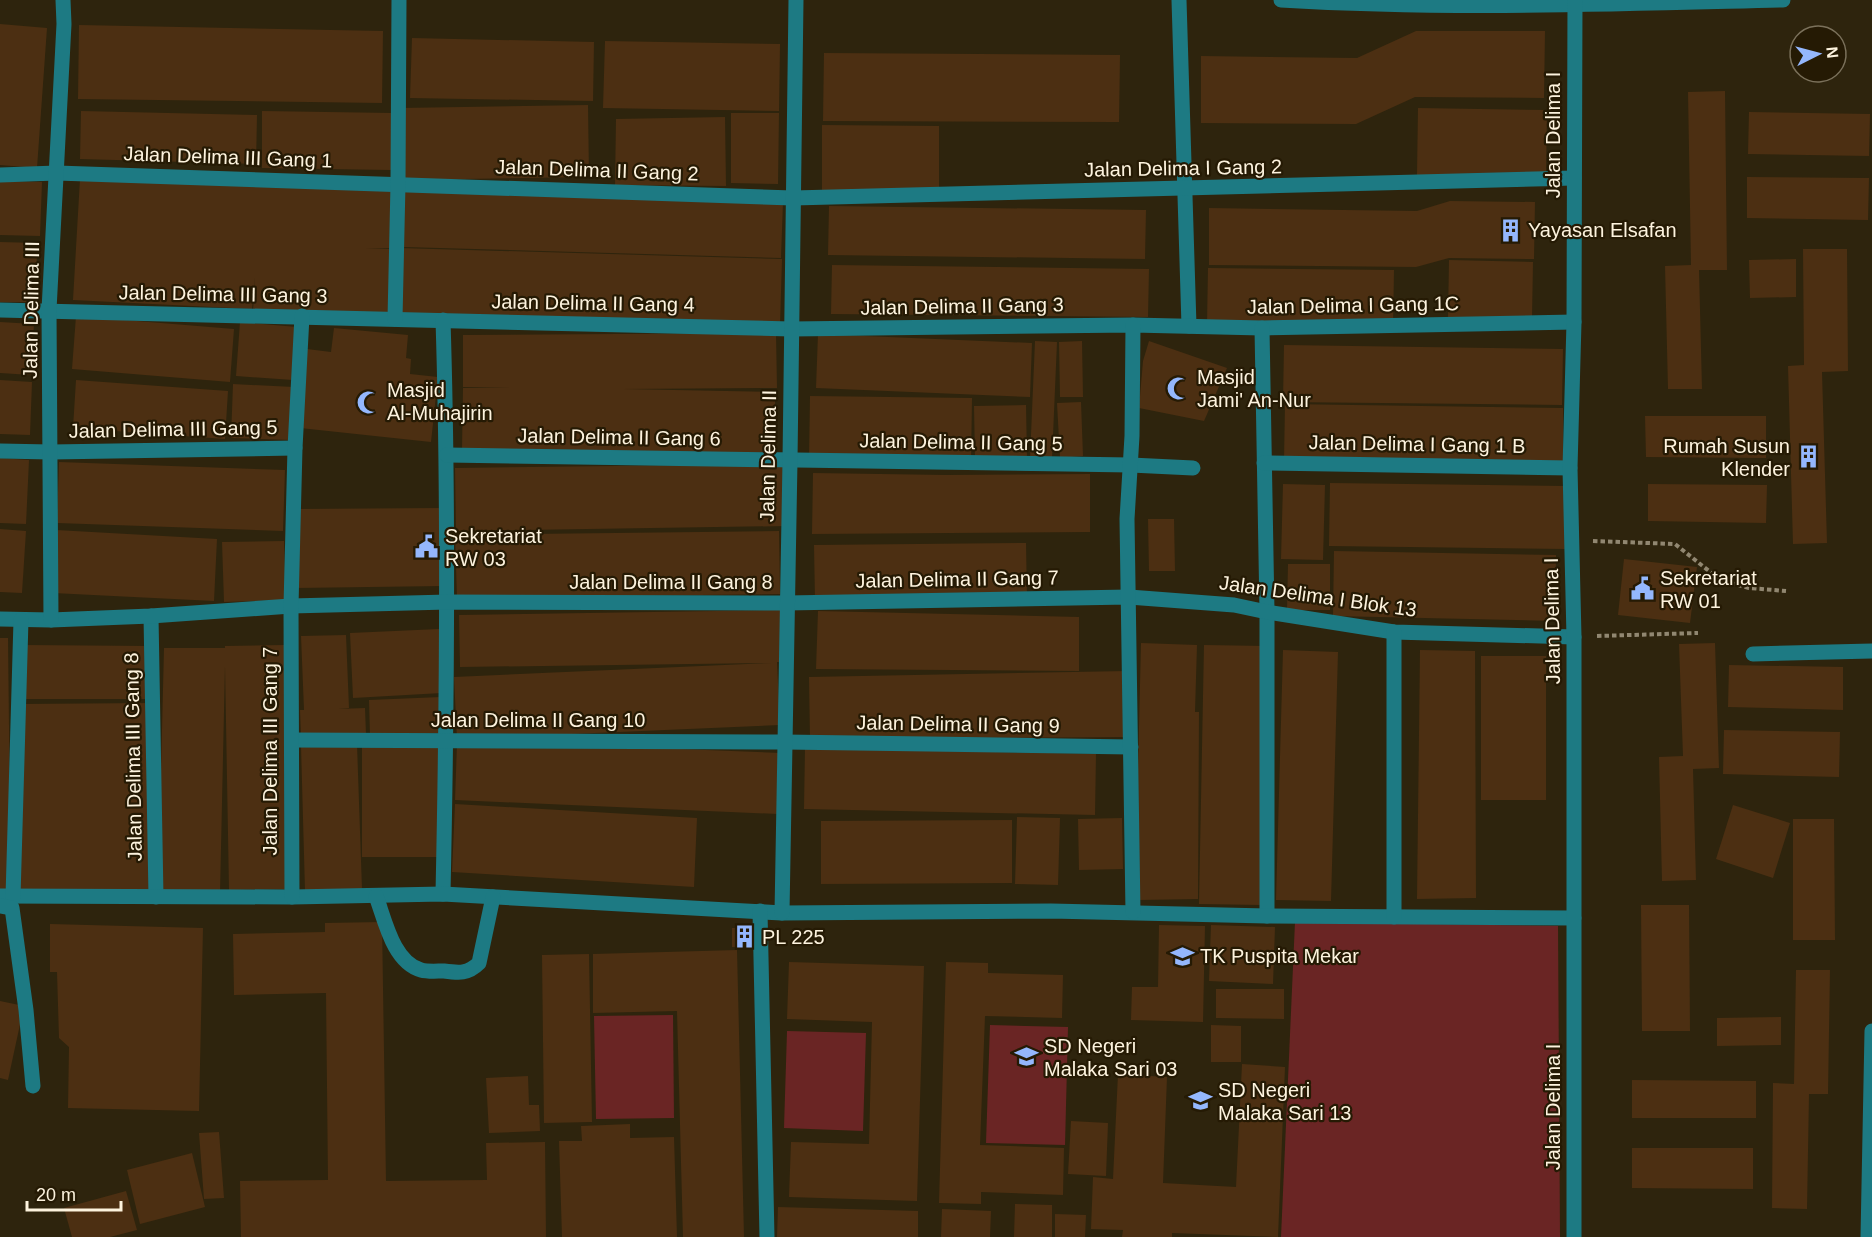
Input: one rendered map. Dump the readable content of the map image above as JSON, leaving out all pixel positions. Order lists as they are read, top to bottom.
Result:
{
  "streets": {
    "street": [
      "Jalan Delima I",
      "Jalan Delima III Gang 1",
      "Jalan Delima I Gang 2",
      "Jalan Delima II Gang 2",
      "Jalan Delima III Gang 3",
      "Jalan Delima II Gang 4",
      "Jalan Delima I Gang 1C",
      "Jalan Delima II Gang 3",
      "Jalan Delima III",
      "Jalan Delima III Gang 5",
      "Jalan Delima II Gang 6",
      "Jalan Delima II Gang 5",
      "Jalan Delima I Gang 1 B",
      "Jalan Delima II",
      "Jalan Delima II Gang 7",
      "Jalan Delima II Gang 8",
      "Jalan Delima I Blok 13",
      "Jalan Delima II Gang 10",
      "Jalan Delima II Gang 9",
      "Jalan Delima III Gang 7",
      "Jalan Delima III Gang 8"
    ]
  },
  "crossings": [
    ["Jalan Delima I", "Jalan Delima I Gang 2"],
    ["Jalan Delima I", "Jalan Delima I Gang 1C"],
    ["Jalan Delima I", "Jalan Delima I Gang 1 B"],
    ["Jalan Delima I", "Jalan Delima I Blok 13"],
    ["Jalan Delima III Gang 1", "Jalan Delima II Gang 2"],
    ["Jalan Delima III Gang 1", "Jalan Delima III"],
    ["Jalan Delima I Gang 2", "Jalan Delima II Gang 2"],
    ["Jalan Delima I Gang 2", "Jalan Delima II"],
    ["Jalan Delima II Gang 2", "Jalan Delima II"],
    ["Jalan Delima III Gang 3", "Jalan Delima II Gang 4"],
    ["Jalan Delima III Gang 3", "Jalan Delima III"],
    ["Jalan Delima III Gang 3", "Jalan Delima III Gang 7"],
    ["Jalan Delima II Gang 4", "Jalan Delima II Gang 3"],
    ["Jalan Delima II Gang 4", "Jalan Delima II"],
    ["Jalan Delima I Gang 1C", "Jalan Delima II Gang 3"],
    ["Jalan Delima II Gang 3", "Jalan Delima II"],
    ["Jalan Delima III", "Jalan Delima III Gang 5"],
    ["Jalan Delima III Gang 5", "Jalan Delima III Gang 7"],
    ["Jalan Delima II Gang 6", "Jalan Delima II Gang 5"],
    ["Jalan Delima II Gang 6", "Jalan Delima II"],
    ["Jalan Delima II Gang 5", "Jalan Delima II"],
    ["Jalan Delima II", "Jalan Delima II Gang 7"],
    ["Jalan Delima II", "Jalan Delima II Gang 8"],
    ["Jalan Delima II", "Jalan Delima II Gang 10"],
    ["Jalan Delima II", "Jalan Delima II Gang 9"],
    ["Jalan Delima II Gang 7", "Jalan Delima II Gang 8"],
    ["Jalan Delima II Gang 7", "Jalan Delima I Blok 13"],
    ["Jalan Delima II Gang 10", "Jalan Delima II Gang 9"],
    ["Jalan Delima II Gang 10", "Jalan Delima III Gang 7"]
  ],
  "places": {
    "building": ["Yayasan Elsafan", "Rumah Susun Klender", "PL 225"],
    "mosque": ["Masjid Jami' An-Nur", "Masjid Al-Muhajirin"],
    "public building": ["Sekretariat RW 03", "Sekretariat RW 01"],
    "school or university": ["TK Puspita Mekar", "SD Negeri Malaka Sari 03", "SD Negeri Malaka Sari 13"]
  },
  "scale_bar": "20 m",
  "north": "right"
}
